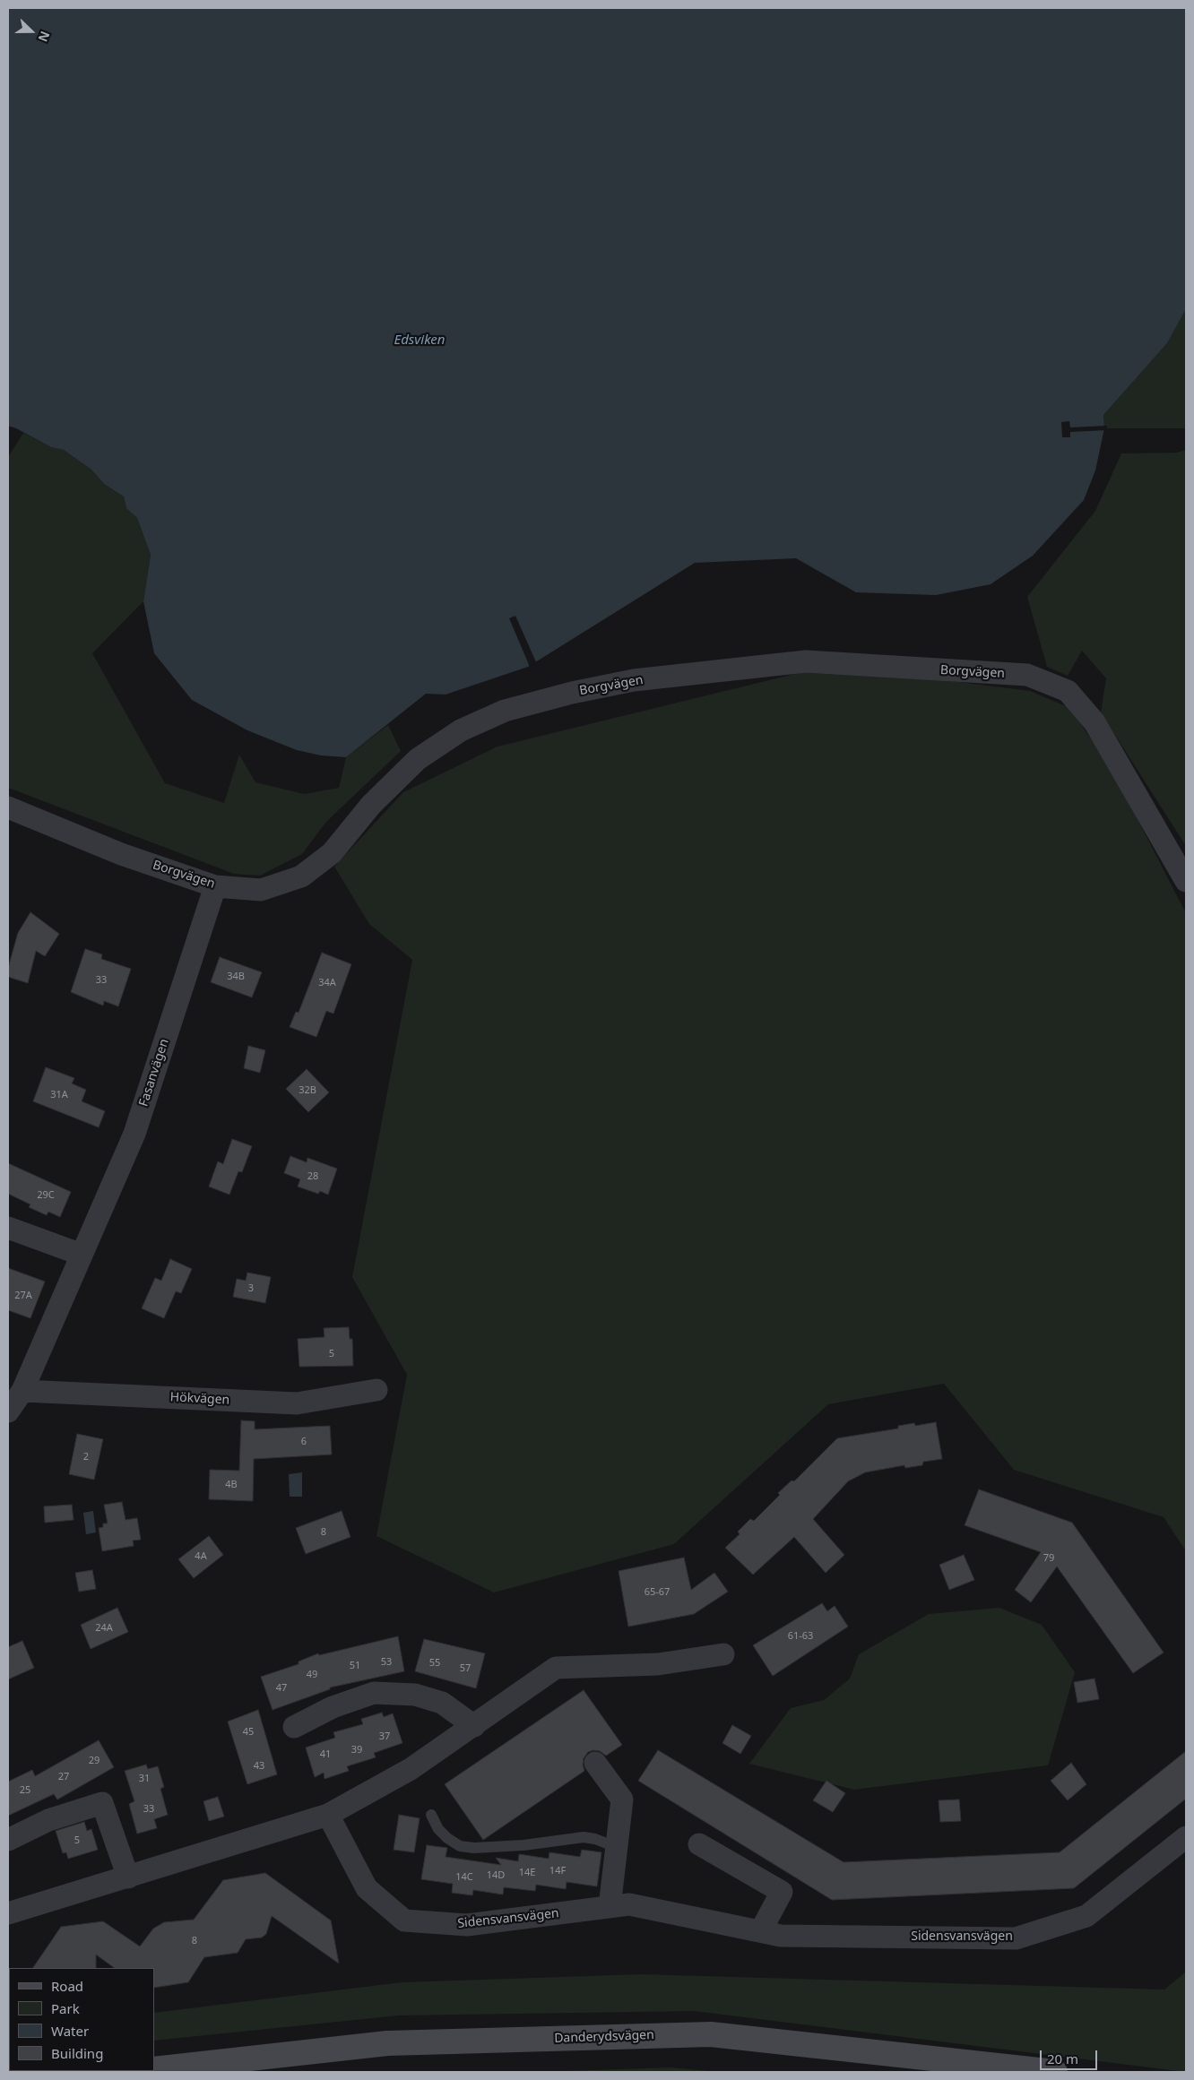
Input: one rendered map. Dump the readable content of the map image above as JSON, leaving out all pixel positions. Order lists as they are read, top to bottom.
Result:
{
  "streets": {
    "main road": ["Danderydsvägen"],
    "street": [
      "Borgvägen",
      "Fasanvägen",
      "Hökvägen",
      "Sidensvansvägen"
    ]
  },
  "crossings": [
    ["Borgvägen", "Fasanvägen"],
    ["Fasanvägen", "Hökvägen"]
  ],
  "water": ["Edsviken"],
  "house_numbers": [
    "34B",
    "33",
    "34A",
    "32B",
    "31A",
    "28",
    "29C",
    "3",
    "27A",
    "5",
    "6",
    "2",
    "4B",
    "8",
    "4A",
    "79",
    "65-67",
    "24A",
    "61-63",
    "53",
    "55",
    "51",
    "57",
    "49",
    "47",
    "45",
    "37",
    "39",
    "41",
    "29",
    "43",
    "27",
    "31",
    "25",
    "33",
    "5",
    "14F",
    "14E",
    "14D",
    "14C",
    "8"
  ],
  "legend": [
    "Road",
    "Park",
    "Water",
    "Building"
  ],
  "scale_bar": "20 m",
  "north": "right"
}
